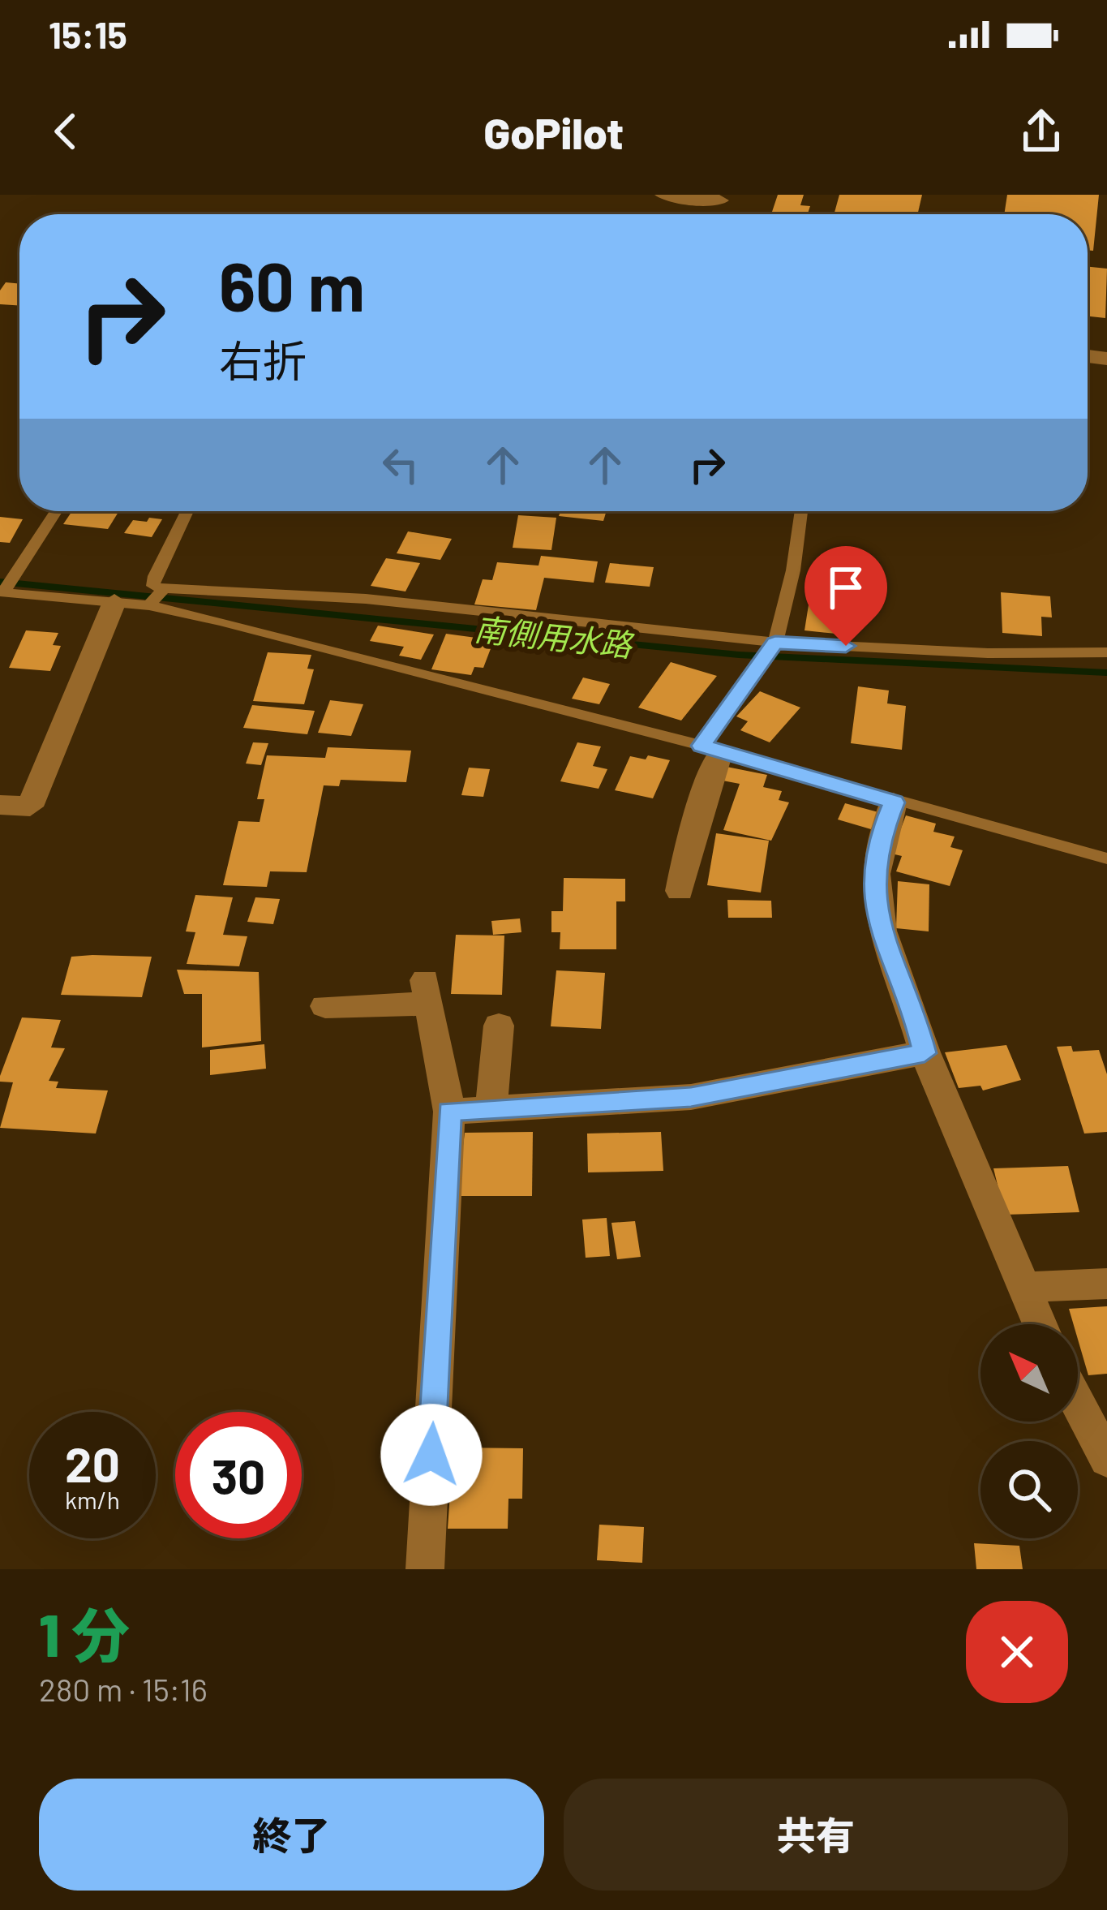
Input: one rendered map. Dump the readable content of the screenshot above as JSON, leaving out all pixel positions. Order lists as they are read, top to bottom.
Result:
{
  "water": ["南側用水路"],
  "north": "top left",
  "page": {
    "status": "15:15",
    "header": "GoPilot",
    "turn": ["60 m", "右折"],
    "speed": "20 km/h",
    "limit": "30",
    "heading": ["1 分", "280 m · 15:16"],
    "buttons": ["終了", "共有"]
  }
}
